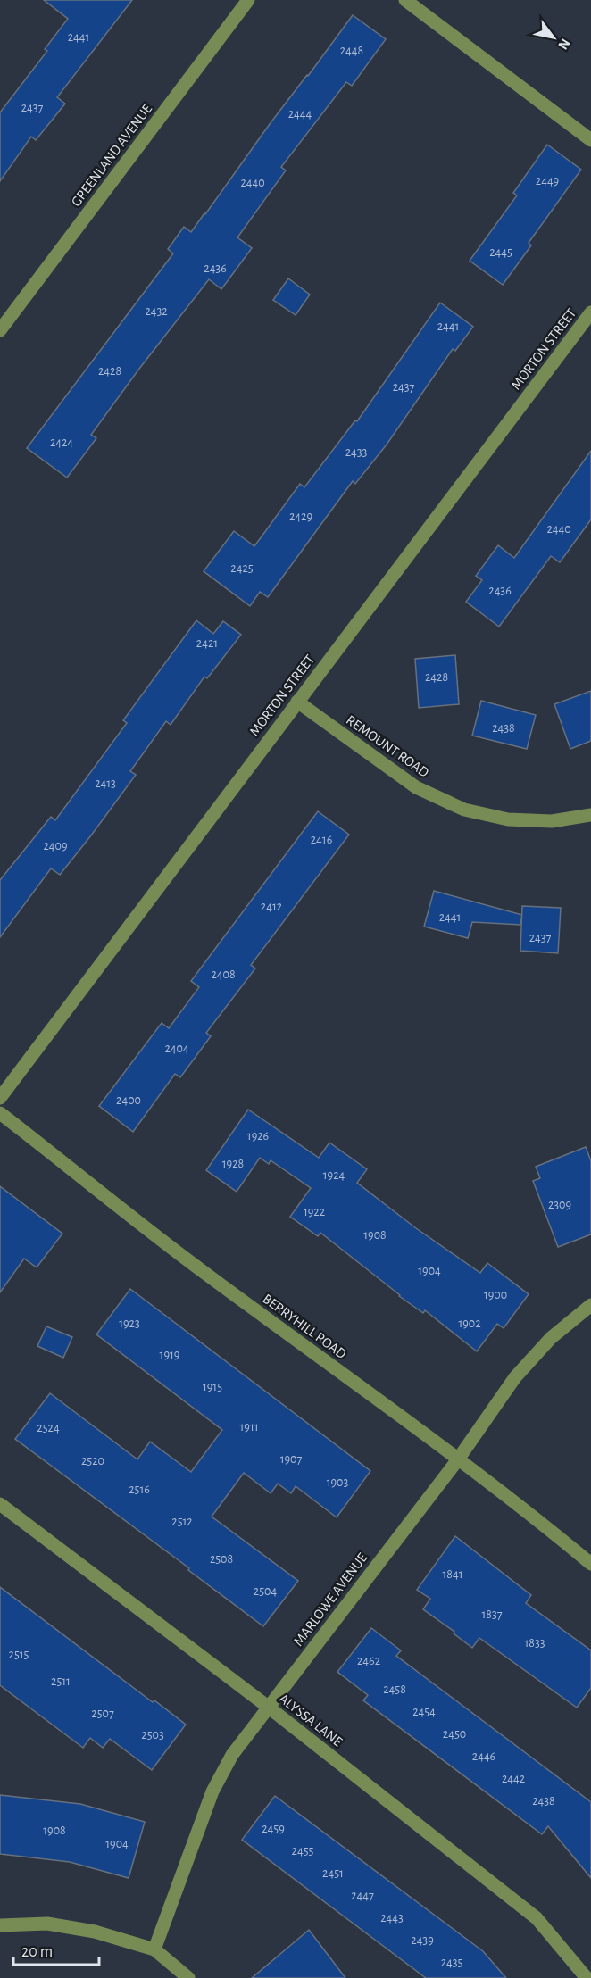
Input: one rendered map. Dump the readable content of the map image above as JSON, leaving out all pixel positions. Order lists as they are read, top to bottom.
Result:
{
  "streets": {
    "street": [
      "GREENLAND AVENUE",
      "MORTON STREET",
      "REMOUNT ROAD",
      "BERRYHILL ROAD",
      "MARLOWE AVENUE",
      "ALYSSA LANE"
    ]
  },
  "crossings": [
    ["MORTON STREET", "REMOUNT ROAD"],
    ["BERRYHILL ROAD", "MARLOWE AVENUE"],
    ["MARLOWE AVENUE", "ALYSSA LANE"]
  ],
  "house_numbers": [
    "2441",
    "2448",
    "2437",
    "2444",
    "2449",
    "2440",
    "2445",
    "2436",
    "2432",
    "2441",
    "2428",
    "2437",
    "2424",
    "2433",
    "2429",
    "2440",
    "2425",
    "2436",
    "2421",
    "2428",
    "2438",
    "2413",
    "2416",
    "2409",
    "2412",
    "2441",
    "2437",
    "2408",
    "2404",
    "2400",
    "1926",
    "1928",
    "1924",
    "2309",
    "1922",
    "1908",
    "1904",
    "1900",
    "1923",
    "1902",
    "1919",
    "1915",
    "1911",
    "2524",
    "1907",
    "2520",
    "1903",
    "2516",
    "2512",
    "2508",
    "1841",
    "2504",
    "1837",
    "1833",
    "2515",
    "2462",
    "2511",
    "2458",
    "2454",
    "2507",
    "2450",
    "2503",
    "2446",
    "2442",
    "2438",
    "2459",
    "1908",
    "1904",
    "2455",
    "2451",
    "2447",
    "2443",
    "2439",
    "2435"
  ],
  "scale_bar": "20 m",
  "north": "bottom right"
}
